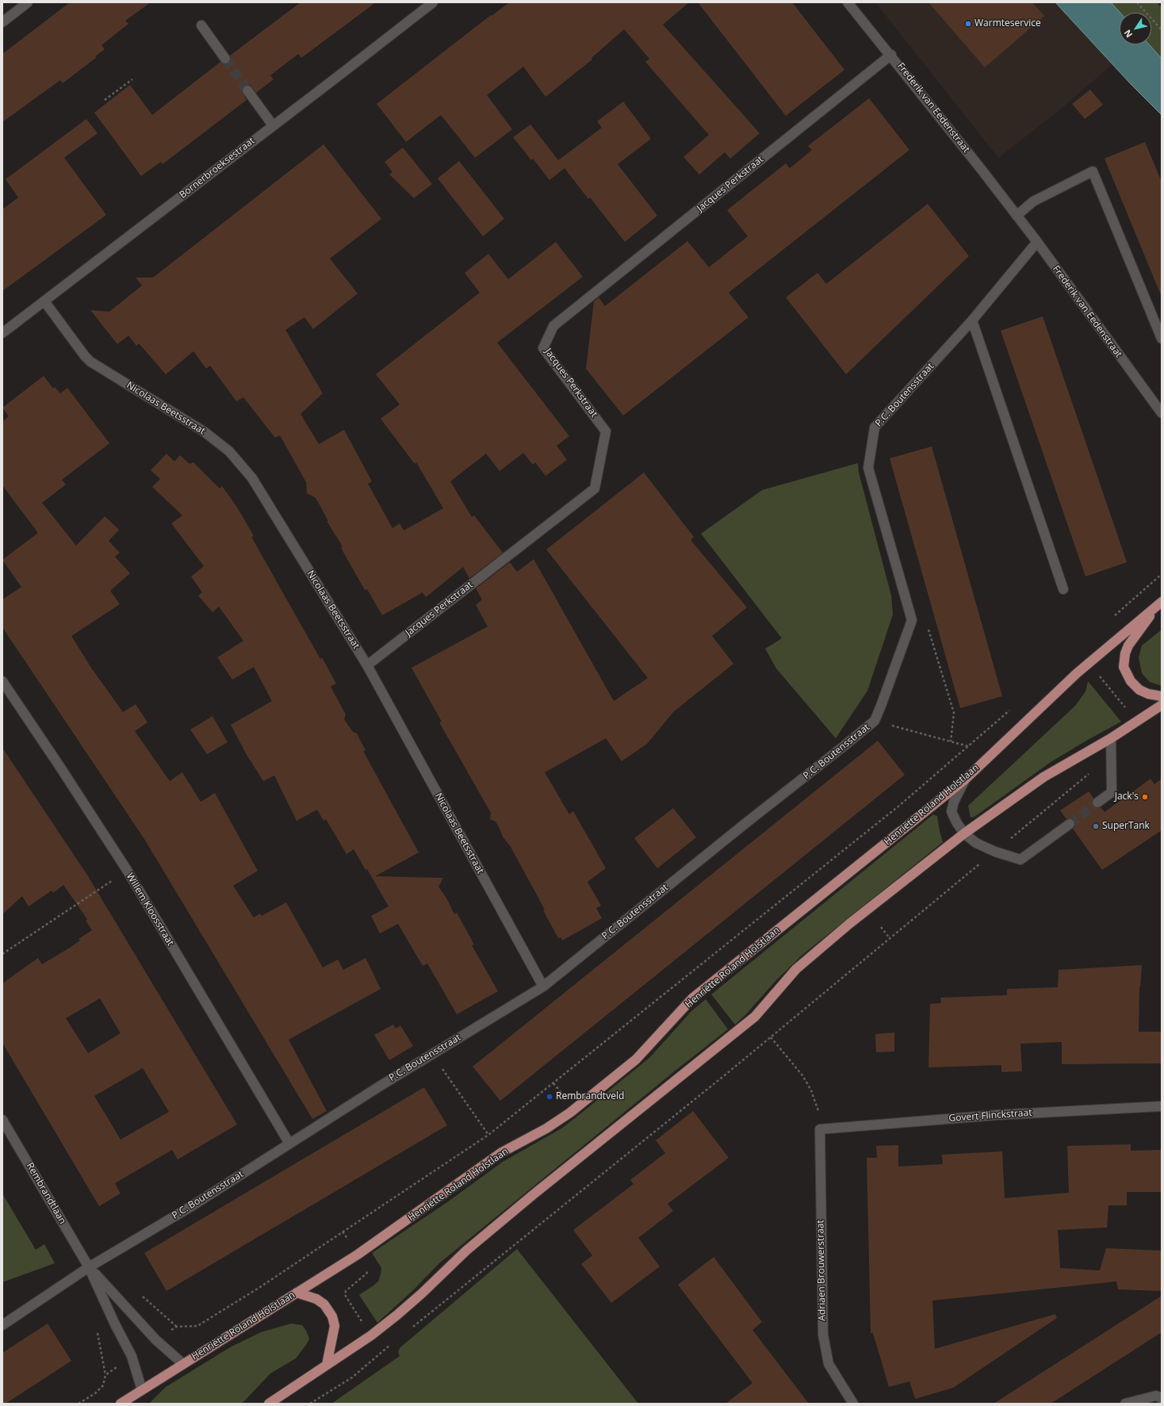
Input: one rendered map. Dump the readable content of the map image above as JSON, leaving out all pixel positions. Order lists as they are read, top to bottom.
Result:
{
  "streets": {
    "main road": ["Henriëtte Roland Holstlaan"],
    "street": [
      "Frederik van Eedenstraat",
      "Bornerbroeksestraat",
      "Jacques Perkstraat",
      "P.C. Boutensstraat",
      "Nicolaas Beetsstraat",
      "Willem Kloosstraat",
      "Govert Flinckstraat",
      "Rembrandtlaan",
      "Adriaen Brouwerstraat"
    ]
  },
  "crossings": [
    ["Frederik van Eedenstraat", "Jacques Perkstraat"],
    ["Frederik van Eedenstraat", "P.C. Boutensstraat"],
    ["Bornerbroeksestraat", "Nicolaas Beetsstraat"],
    ["Jacques Perkstraat", "Nicolaas Beetsstraat"],
    ["P.C. Boutensstraat", "Nicolaas Beetsstraat"],
    ["P.C. Boutensstraat", "Willem Kloosstraat"],
    ["P.C. Boutensstraat", "Rembrandtlaan"],
    ["Henriëtte Roland Holstlaan", "Rembrandtlaan"],
    ["Govert Flinckstraat", "Adriaen Brouwerstraat"]
  ],
  "places": [
    "Warmteservice",
    "Jack's",
    "SuperTank",
    "Rembrandtveld"
  ],
  "north": "bottom left"
}
